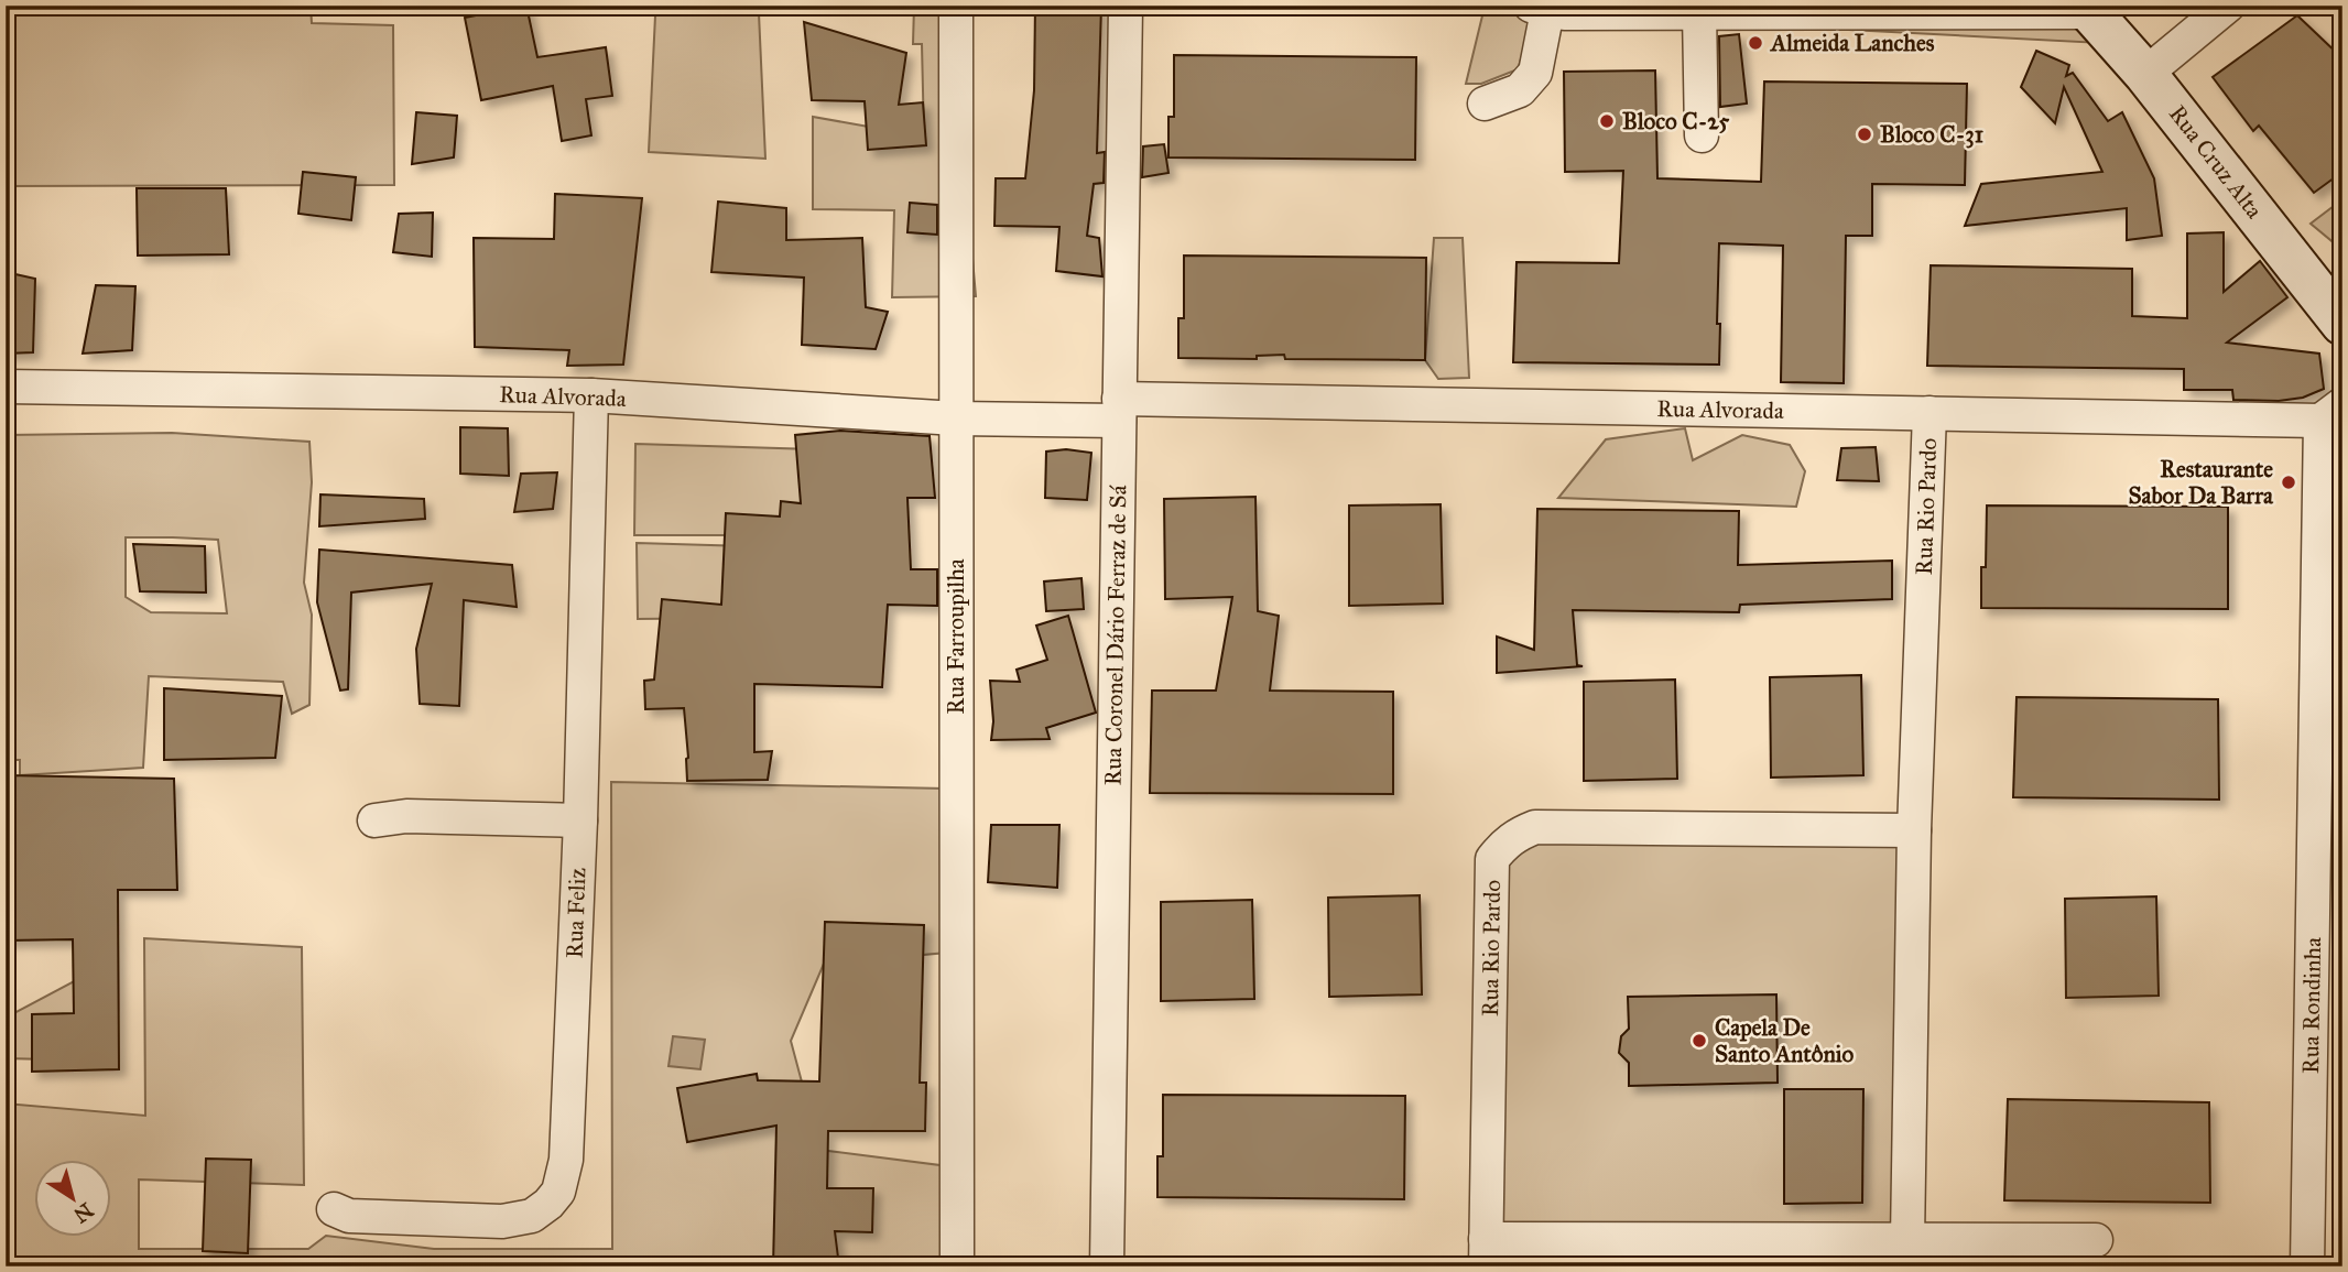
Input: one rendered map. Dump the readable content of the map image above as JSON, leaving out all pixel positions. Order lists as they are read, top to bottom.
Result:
{
  "streets": {
    "main road": ["Rua Cruz Alta"],
    "street": [
      "Rua Alvorada",
      "Rua Rio Pardo",
      "Rua Coronel Dário Ferraz de Sá",
      "Rua Farroupilha",
      "Rua Feliz",
      "Rua Rondinha"
    ]
  },
  "crossings": [
    ["Rua Alvorada", "Rua Rio Pardo"],
    ["Rua Alvorada", "Rua Coronel Dário Ferraz de Sá"],
    ["Rua Alvorada", "Rua Farroupilha"],
    ["Rua Alvorada", "Rua Feliz"],
    ["Rua Alvorada", "Rua Rondinha"]
  ],
  "places": [
    "Almeida Lanches",
    "Bloco C-25",
    "Bloco C-31",
    "Restaurante Sabor Da Barra",
    "Capela De Santo Antônio"
  ],
  "north": "bottom right"
}
